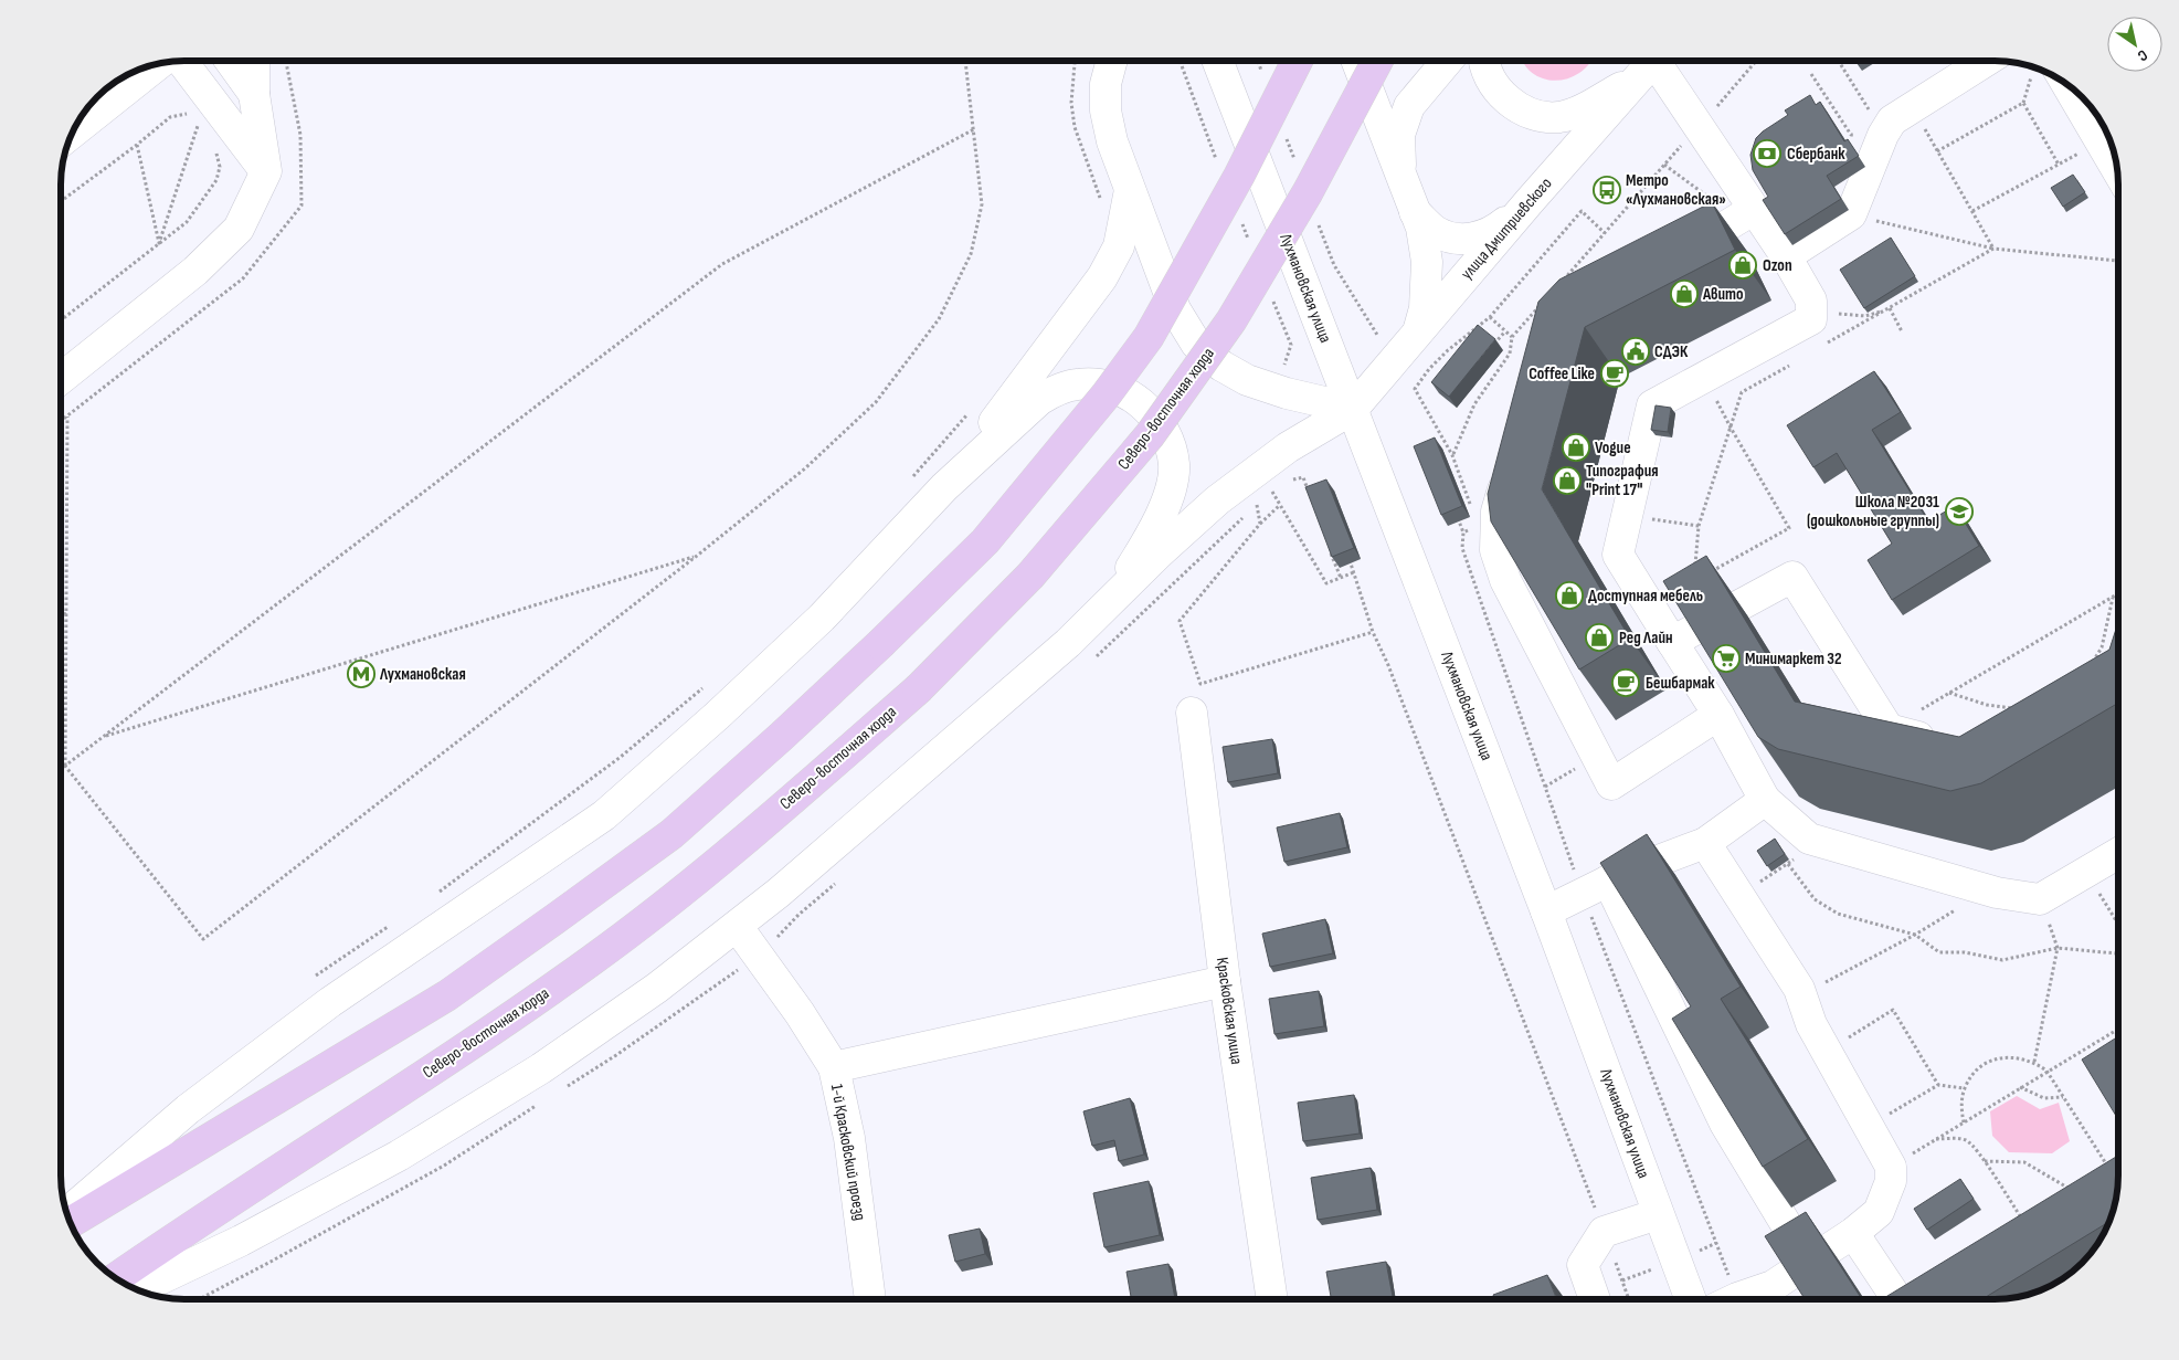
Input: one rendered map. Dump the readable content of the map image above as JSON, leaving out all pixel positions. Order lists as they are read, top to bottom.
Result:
{
  "streets": {
    "highway": ["Северо-восточная хорда"],
    "street": [
      "улица Дмитриевского",
      "Лухмановская улица",
      "Красковская улица",
      "1-й Красковский проезд"
    ]
  },
  "crossings": [
    ["улица Дмитриевского", "Лухмановская улица"]
  ],
  "places": {
    "bank": ["Сбербанк"],
    "bus stop": ["Метро «Лухмановская»"],
    "shop": [
      "Ozon",
      "Авито",
      "Vogue",
      "Типография \"Print 17\"",
      "Доступная мебель",
      "Ред Лайн"
    ],
    "public building": ["СДЭК"],
    "cafe": ["Coffee Like", "Бешбармак"],
    "school or university": ["Школа №2031 (дошкольные группы)"],
    "supermarket": ["Минимаркет 32"],
    "metro station": ["Лухмановская"]
  },
  "north": "bottom right"
}
